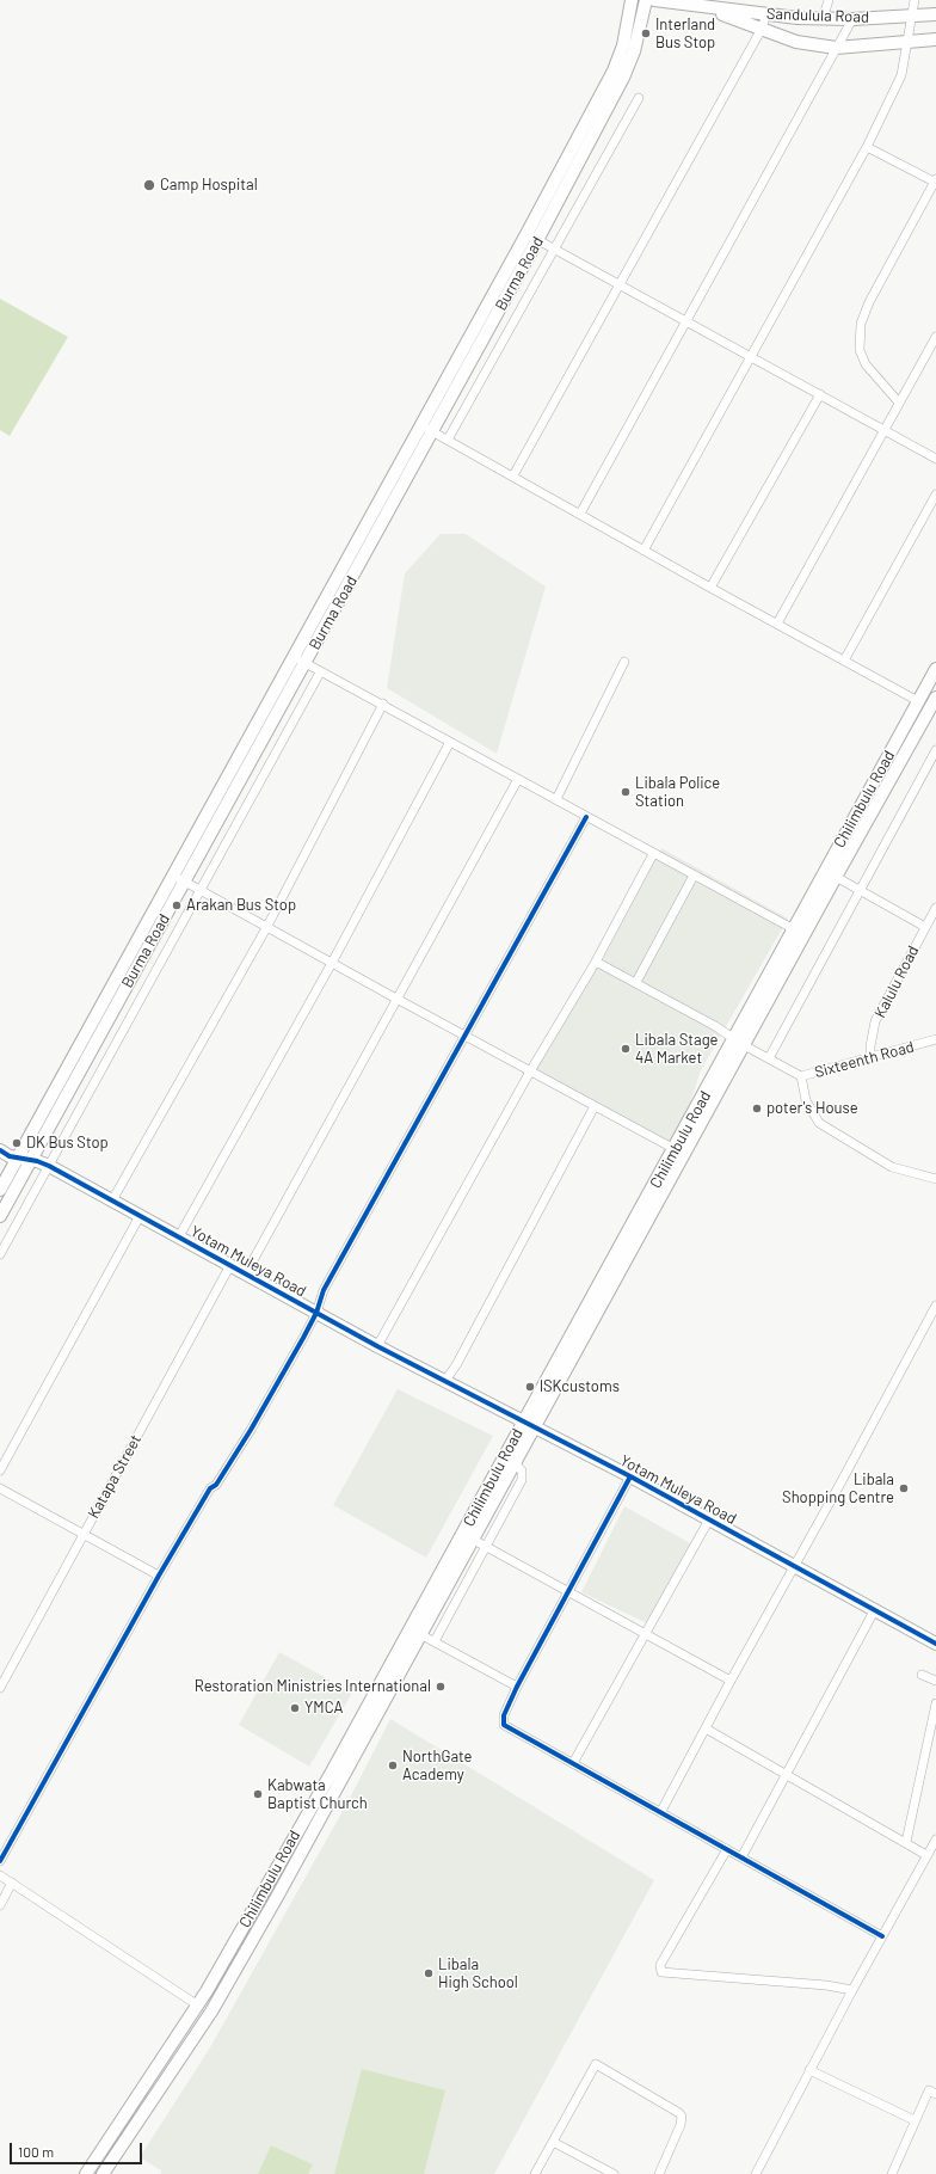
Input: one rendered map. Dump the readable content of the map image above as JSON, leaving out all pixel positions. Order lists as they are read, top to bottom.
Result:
{
  "streets": {
    "main road": [
      "Sandulula Road",
      "Burma Road",
      "Chilimbulu Road",
      "Yotam Muleya Road"
    ],
    "street": ["Kalulu Road", "Sixteenth Road", "Katapa Street"]
  },
  "crossings": [
    ["Burma Road", "Yotam Muleya Road"],
    ["Chilimbulu Road", "Sixteenth Road"],
    ["Chilimbulu Road", "Yotam Muleya Road"],
    ["Kalulu Road", "Sixteenth Road"],
    ["Yotam Muleya Road", "Katapa Street"]
  ],
  "places": [
    "Interland Bus Stop",
    "Camp Hospital",
    "Libala Police Station",
    "Arakan Bus Stop",
    "Libala Stage 4A Market",
    "poter's House",
    "DK Bus Stop",
    "lSKcustoms",
    "Libala Shopping Centre",
    "Restoration Ministries International",
    "YMCA",
    "NorthGate Academy",
    "Kabwata Baptist Church",
    "Libala High School"
  ],
  "scale_bar": "100 m"
}
